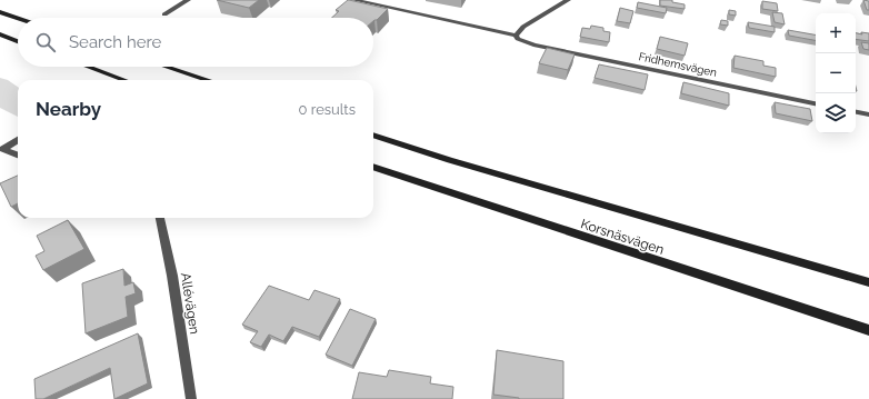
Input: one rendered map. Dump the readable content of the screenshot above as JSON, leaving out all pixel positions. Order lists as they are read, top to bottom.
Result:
{
  "streets": {
    "main road": ["Korsnäsvägen"],
    "street": ["Fridhemsvägen", "Allévägen"]
  },
  "page": {
    "map_buttons": ["+", "−"],
    "search": "Search here",
    "heading": ["Nearby", "0 results"]
  }
}
